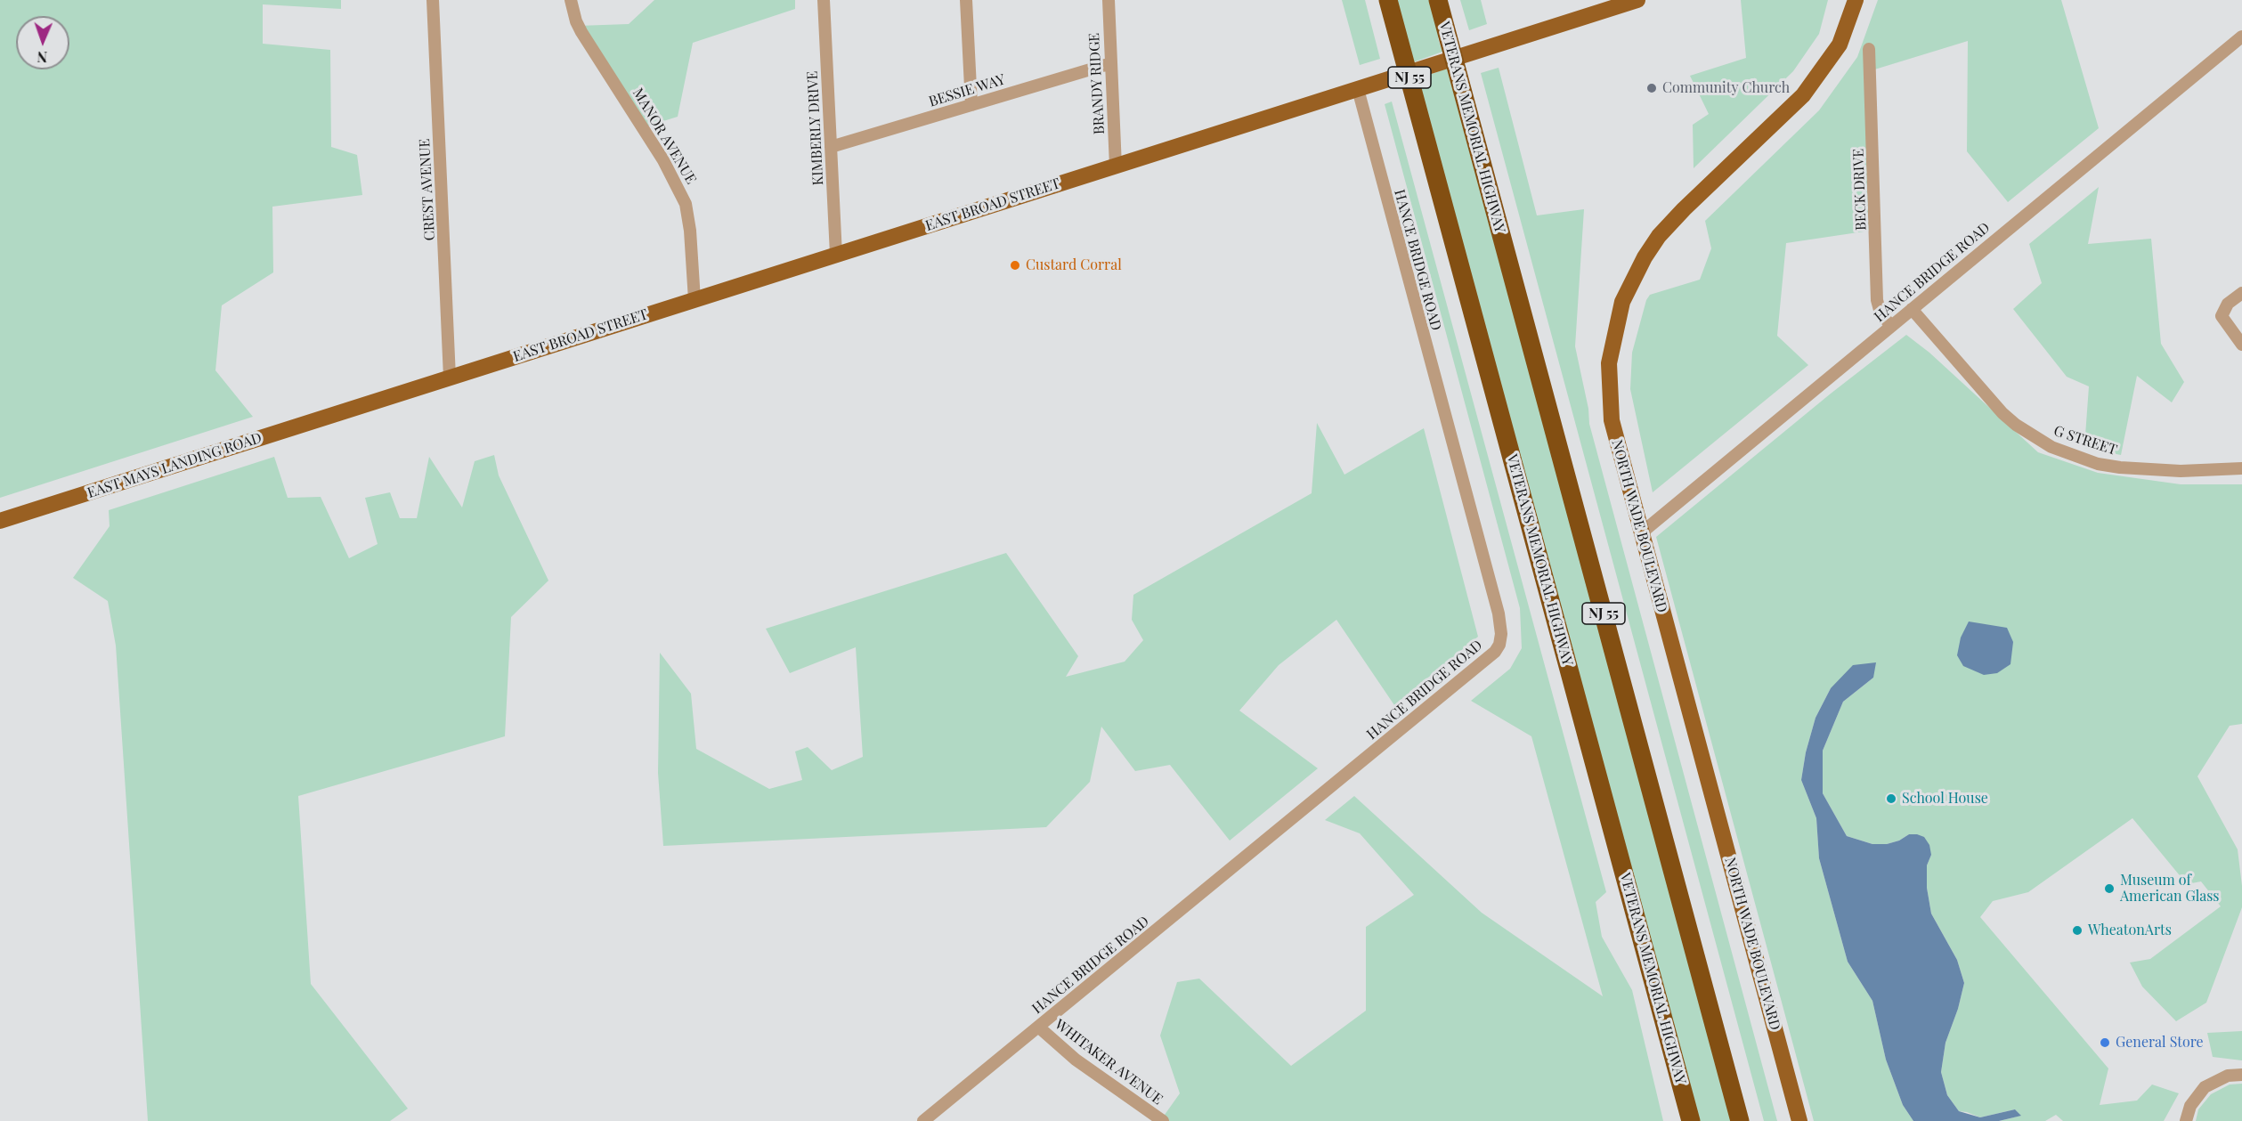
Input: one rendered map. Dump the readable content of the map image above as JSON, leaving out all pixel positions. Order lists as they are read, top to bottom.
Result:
{
  "streets": {
    "highway": ["NJ 55", "VETERANS MEMORIAL HIGHWAY"],
    "main road": ["EAST BROAD STREET", "EAST MAYS LANDING ROAD", "NORTH WADE BOULEVARD"],
    "street": [
      "BRANDY RIDGE",
      "BESSIE WAY",
      "KIMBERLY DRIVE",
      "MANOR AVENUE",
      "CREST AVENUE",
      "BECK DRIVE",
      "HANCE BRIDGE ROAD",
      "G STREET",
      "WHITAKER AVENUE"
    ]
  },
  "crossings": [
    ["BRANDY RIDGE", "BESSIE WAY"],
    ["BRANDY RIDGE", "EAST BROAD STREET"],
    ["BESSIE WAY", "KIMBERLY DRIVE"],
    ["KIMBERLY DRIVE", "EAST BROAD STREET"],
    ["MANOR AVENUE", "EAST BROAD STREET"],
    ["CREST AVENUE", "EAST BROAD STREET"],
    ["BECK DRIVE", "HANCE BRIDGE ROAD"],
    ["EAST BROAD STREET", "HANCE BRIDGE ROAD"],
    ["EAST BROAD STREET", "EAST MAYS LANDING ROAD"],
    ["HANCE BRIDGE ROAD", "G STREET"],
    ["HANCE BRIDGE ROAD", "NORTH WADE BOULEVARD"],
    ["HANCE BRIDGE ROAD", "WHITAKER AVENUE"]
  ],
  "places": [
    "Community Church",
    "Custard Corral",
    "School House",
    "Museum of American Glass",
    "WheatonArts",
    "General Store"
  ],
  "north": "bottom"
}
